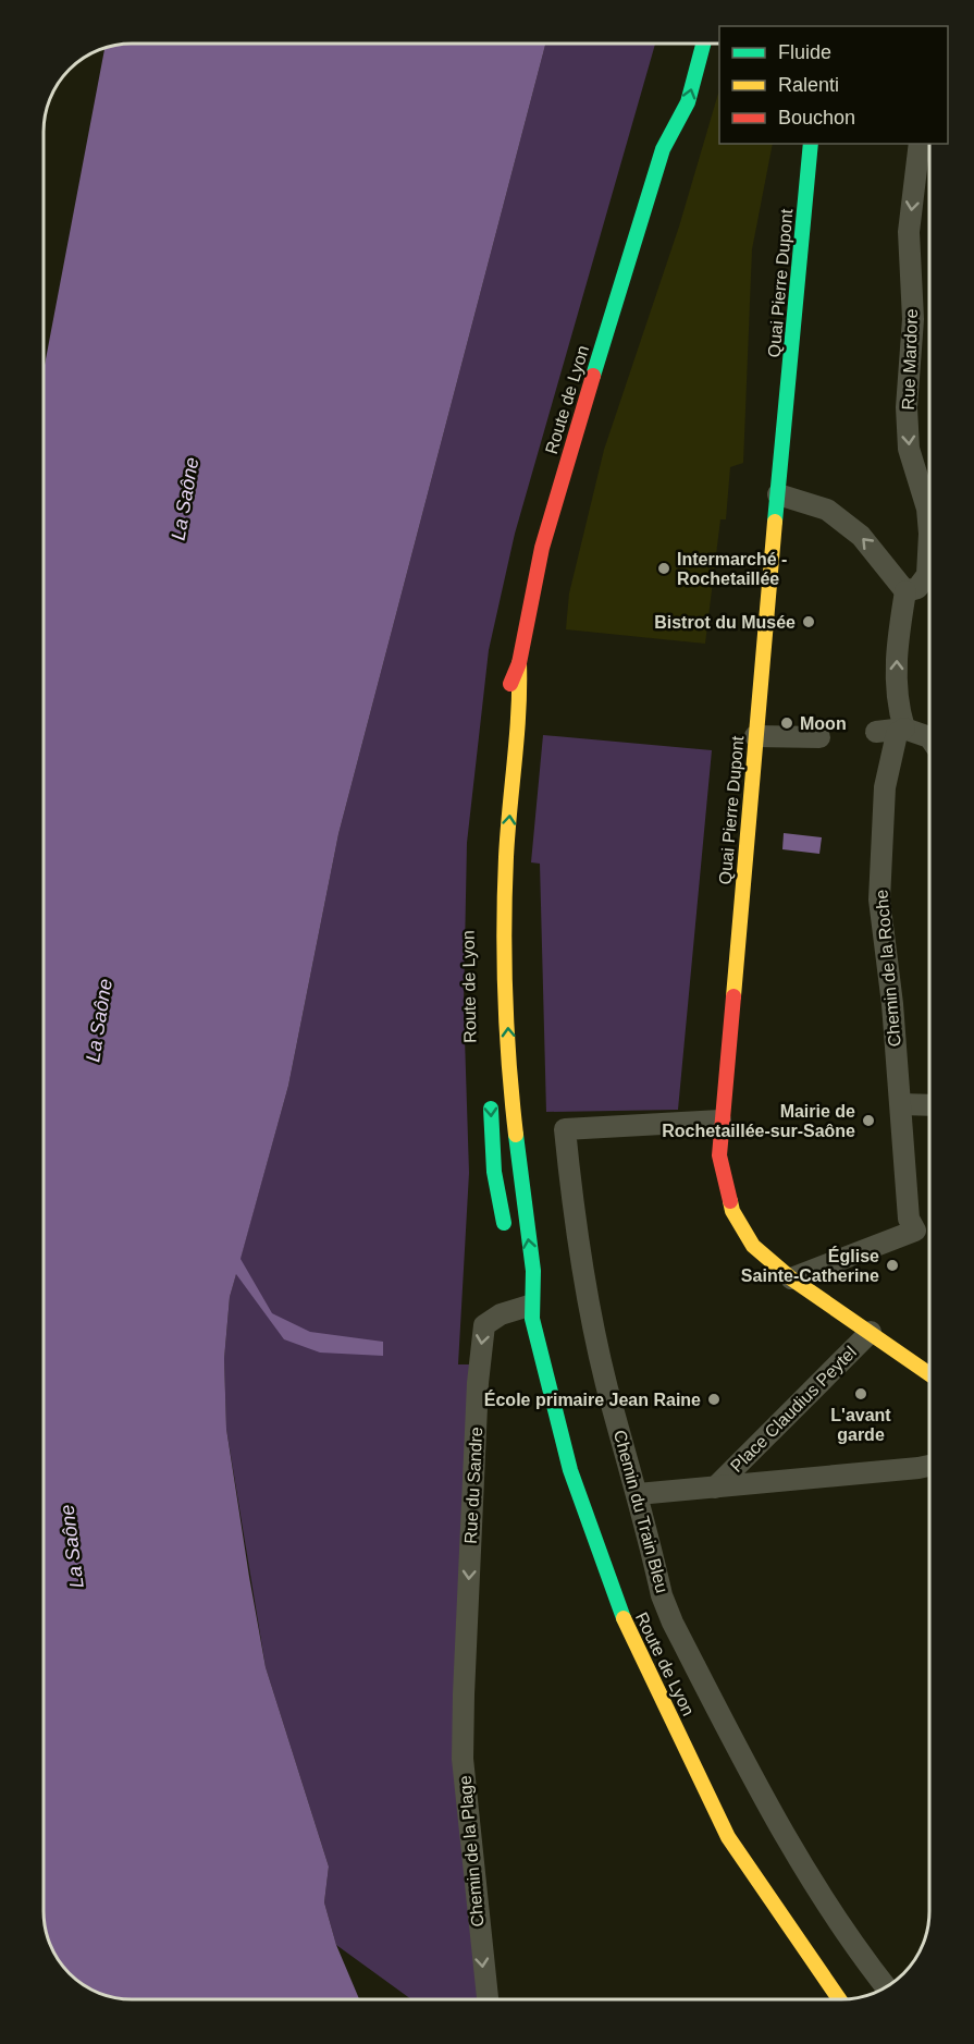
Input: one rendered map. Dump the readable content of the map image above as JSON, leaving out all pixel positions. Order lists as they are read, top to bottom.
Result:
{
  "streets": {
    "main road": ["Quai Pierre Dupont", "Route de Lyon"],
    "street": [
      "Rue Mardore",
      "Chemin de la Roche",
      "Place Claudius Peytel",
      "Rue du Sandre",
      "Chemin du Train Bleu",
      "Chemin de la Plage"
    ]
  },
  "crossings": [
    ["Quai Pierre Dupont", "Chemin de la Roche"],
    ["Quai Pierre Dupont", "Place Claudius Peytel"],
    ["Quai Pierre Dupont", "Chemin du Train Bleu"],
    ["Route de Lyon", "Rue du Sandre"],
    ["Rue du Sandre", "Chemin de la Plage"]
  ],
  "one_way": ["Rue Mardore", "Rue du Sandre", "Chemin de la Plage"],
  "water": ["La Saône"],
  "places": [
    "Intermarché - Rochetaillée",
    "Bistrot du Musée",
    "Moon",
    "Mairie de Rochetaillée-sur-Saône",
    "Église Sainte-Catherine",
    "L'avant garde",
    "École primaire Jean Raine"
  ],
  "legend": ["Fluide", "Ralenti", "Bouchon"]
}
